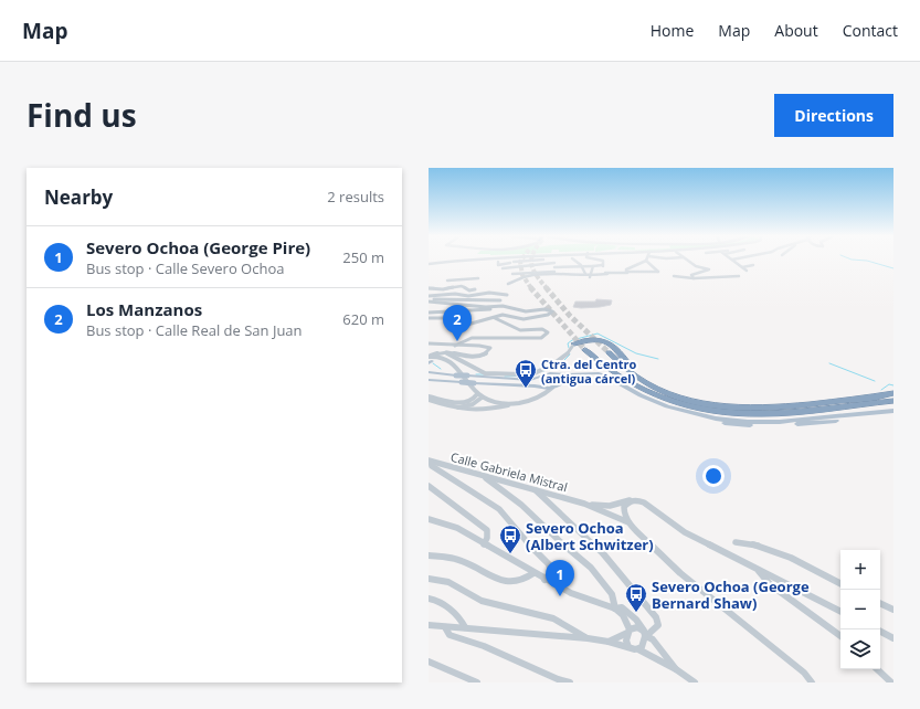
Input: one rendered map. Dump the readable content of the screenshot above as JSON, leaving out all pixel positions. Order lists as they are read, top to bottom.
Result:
{
  "streets": {
    "street": ["Calle Gabriela Mistral"]
  },
  "places": {
    "bus stop": ["Ctra. del Centro (antigua cárcel)", "Severo Ochoa (Albert Schwitzer)", "Severo Ochoa (George Bernard Shaw)"]
  },
  "page": {
    "header": "Map",
    "nav": [
      "Home",
      "Map",
      "About",
      "Contact"
    ],
    "title": "Find us",
    "buttons": "Directions",
    "heading": ["Nearby", "2 results"],
    "list": [
      {
        "mark": "1",
        "name": "Severo Ochoa (George Pire)",
        "note": "Bus stop · Calle Severo Ochoa",
        "value": "250 m"
      },
      {
        "mark": "2",
        "name": "Los Manzanos",
        "note": "Bus stop · Calle Real de San Juan",
        "value": "620 m"
      }
    ],
    "pins": ["2", "1"],
    "map_buttons": ["+", "−"]
  }
}
